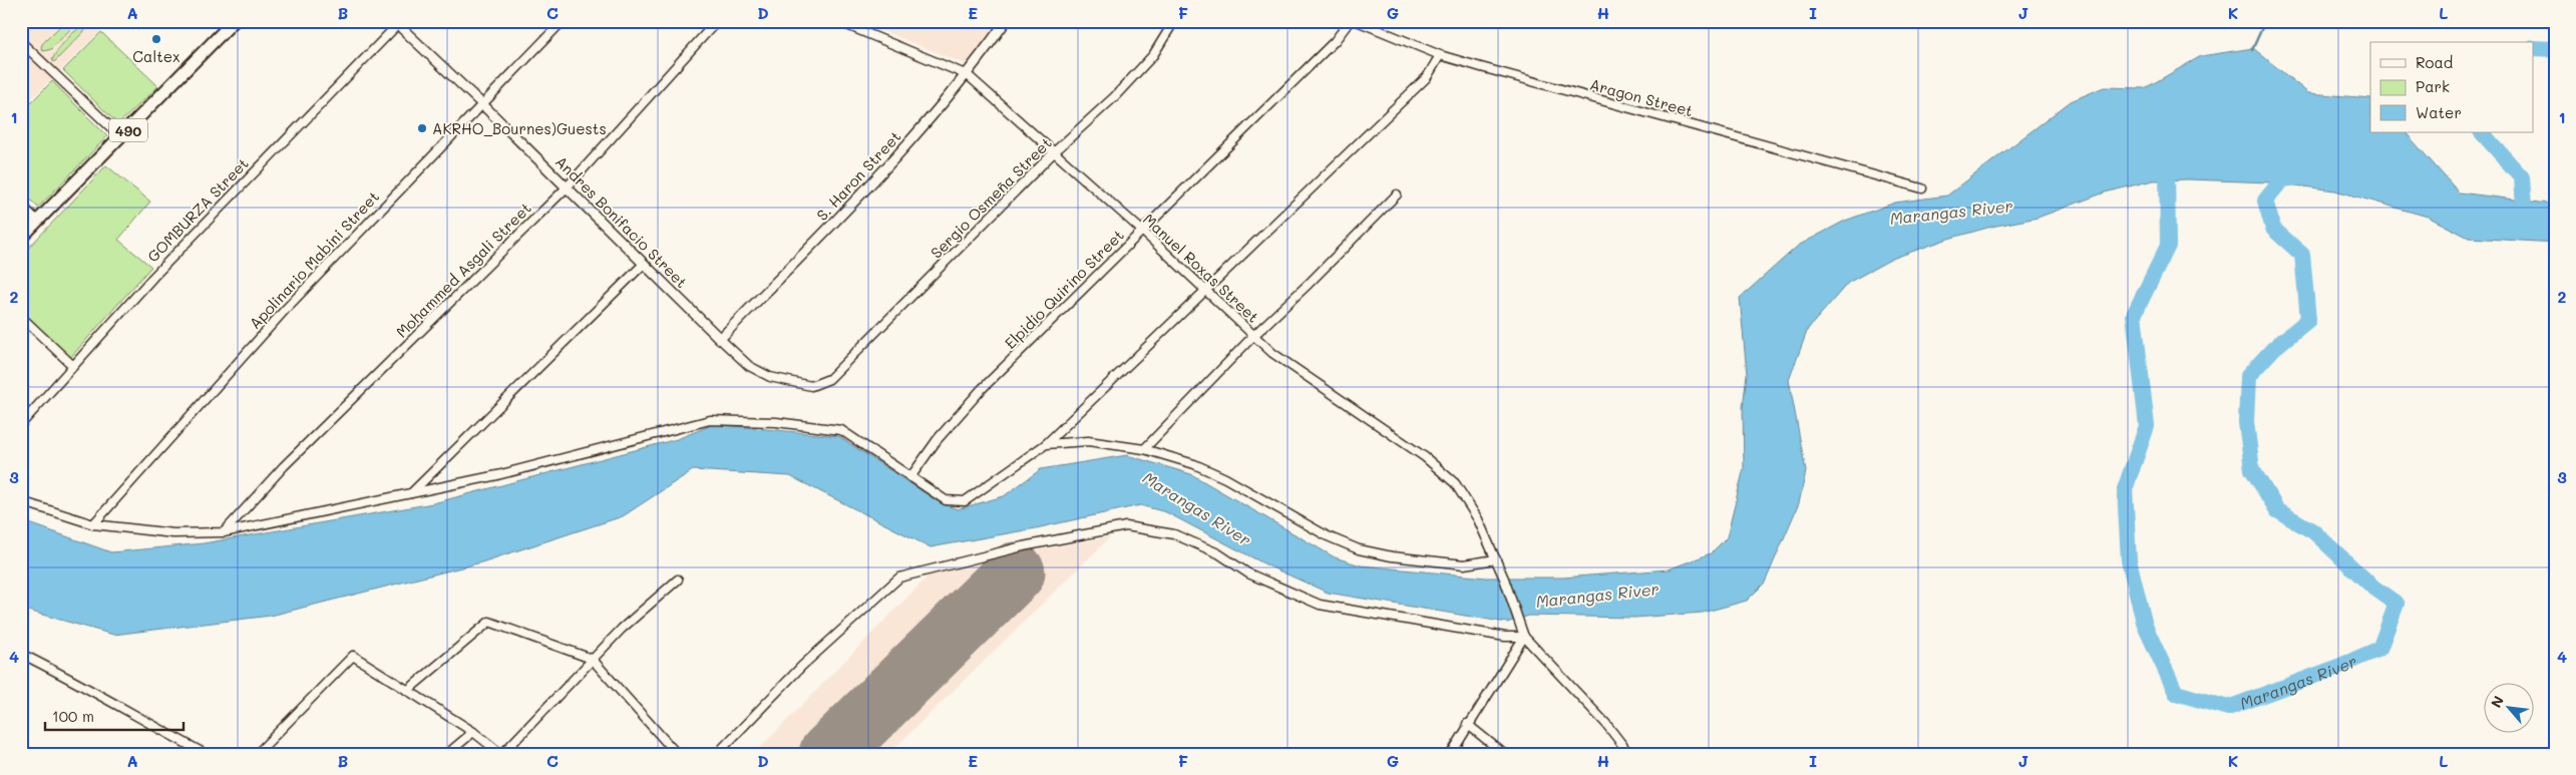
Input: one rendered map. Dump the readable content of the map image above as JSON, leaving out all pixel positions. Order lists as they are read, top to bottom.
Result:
{
  "streets": {
    "main road": ["490"],
    "street": [
      "Aragon Street",
      "S. Haron Street",
      "Sergio Osmeña Street",
      "GOMBURZA Street",
      "Andres Bonifacio Street",
      "Apolinario Mabini Street",
      "Manuel Roxas Street",
      "Mohammed Asgali Street",
      "Elpidio Quirino Street"
    ]
  },
  "crossings": [
    ["S. Haron Street", "Sergio Osmeña Street"],
    ["S. Haron Street", "Andres Bonifacio Street"],
    ["S. Haron Street", "Manuel Roxas Street"],
    ["Sergio Osmeña Street", "Andres Bonifacio Street"],
    ["Sergio Osmeña Street", "Manuel Roxas Street"],
    ["GOMBURZA Street", "Andres Bonifacio Street"],
    ["Andres Bonifacio Street", "Apolinario Mabini Street"],
    ["Andres Bonifacio Street", "Mohammed Asgali Street"],
    ["Manuel Roxas Street", "Elpidio Quirino Street"]
  ],
  "water": ["Marangas River"],
  "places": ["Caltex", "AKRHO_Bournes)Guests"],
  "legend": ["Road", "Park", "Water"],
  "scale_bar": "100 m",
  "north": "top left",
  "grid": {
    "columns": [
      "A",
      "B",
      "C",
      "D",
      "E",
      "F",
      "G",
      "H",
      "I",
      "J",
      "K",
      "L"
    ],
    "rows": [
      "1",
      "2",
      "3",
      "4"
    ]
  }
}
